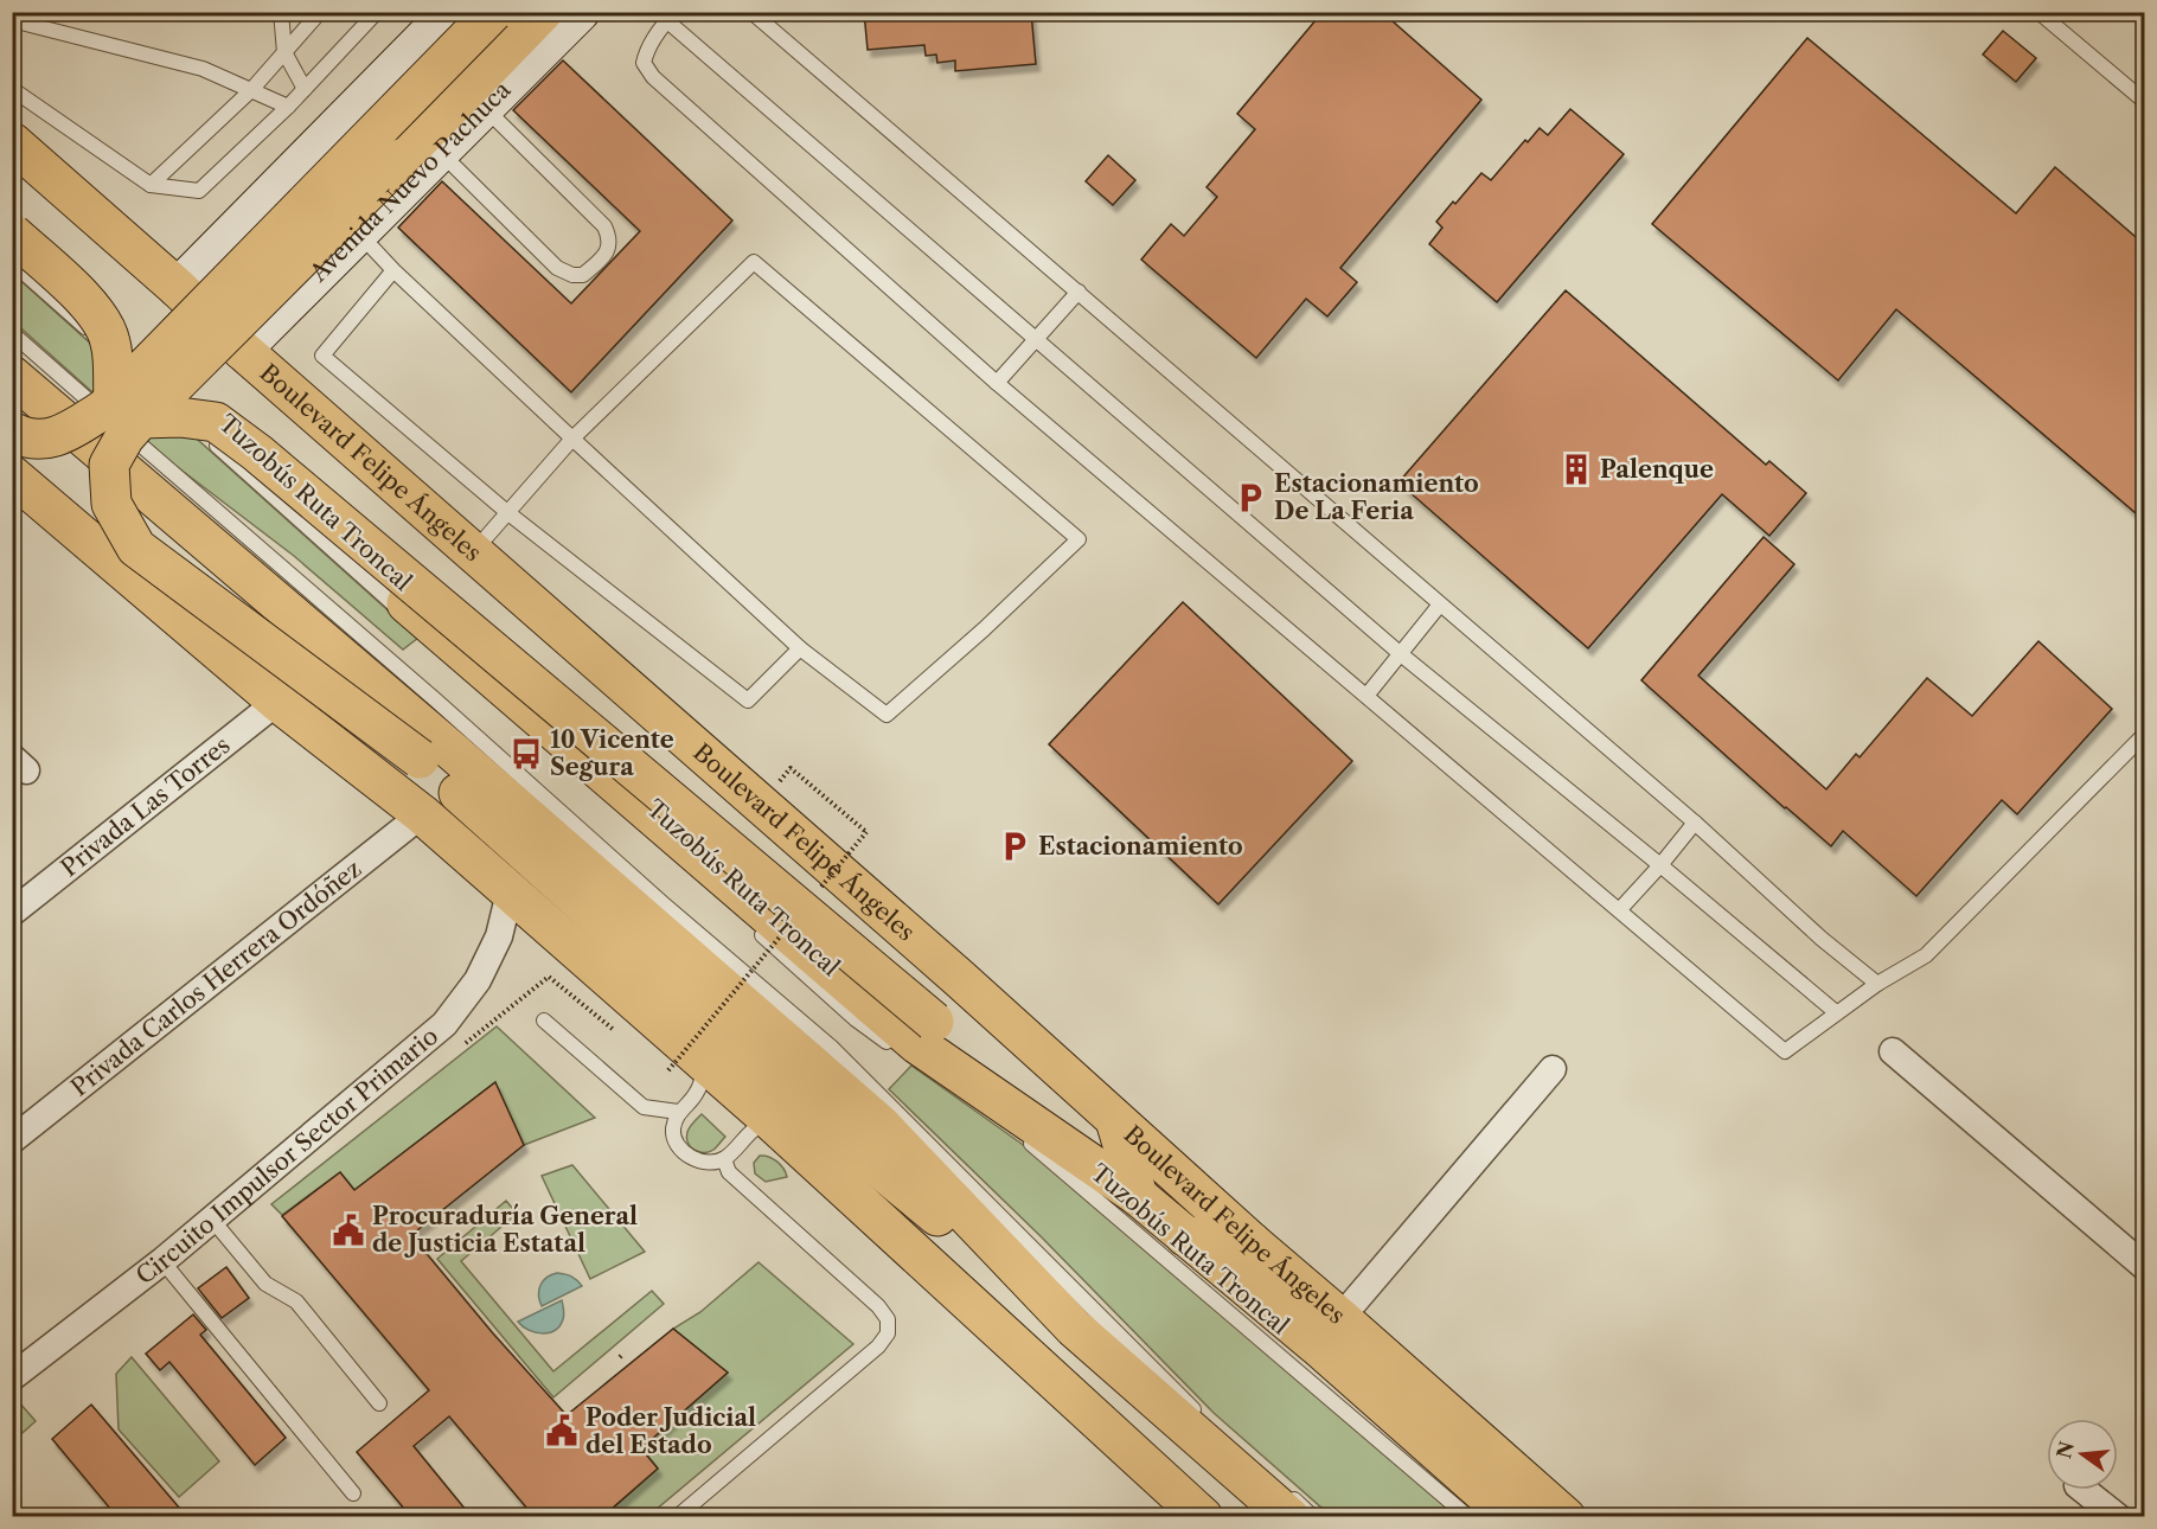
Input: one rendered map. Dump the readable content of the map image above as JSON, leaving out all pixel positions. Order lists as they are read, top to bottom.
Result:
{
  "streets": {
    "main road": ["Avenida Nuevo Pachuca", "Boulevard Felipe Ángeles"],
    "street": ["Privada Las Torres", "Privada Carlos Herrera Ordóñez", "Circuito Impulsor Sector Primario"],
    "lane": ["Tuzobús Ruta Troncal"]
  },
  "crossings": [
    ["Avenida Nuevo Pachuca", "Boulevard Felipe Ángeles"],
    ["Boulevard Felipe Ángeles", "Tuzobús Ruta Troncal"]
  ],
  "places": {
    "building": ["Palenque"],
    "parking": ["Estacionamiento De La Feria", "Estacionamiento"],
    "bus stop": ["10 Vicente Segura"],
    "public building": ["Procuraduría General de Justicia Estatal", "Poder Judicial del Estado"]
  },
  "north": "left"
}
